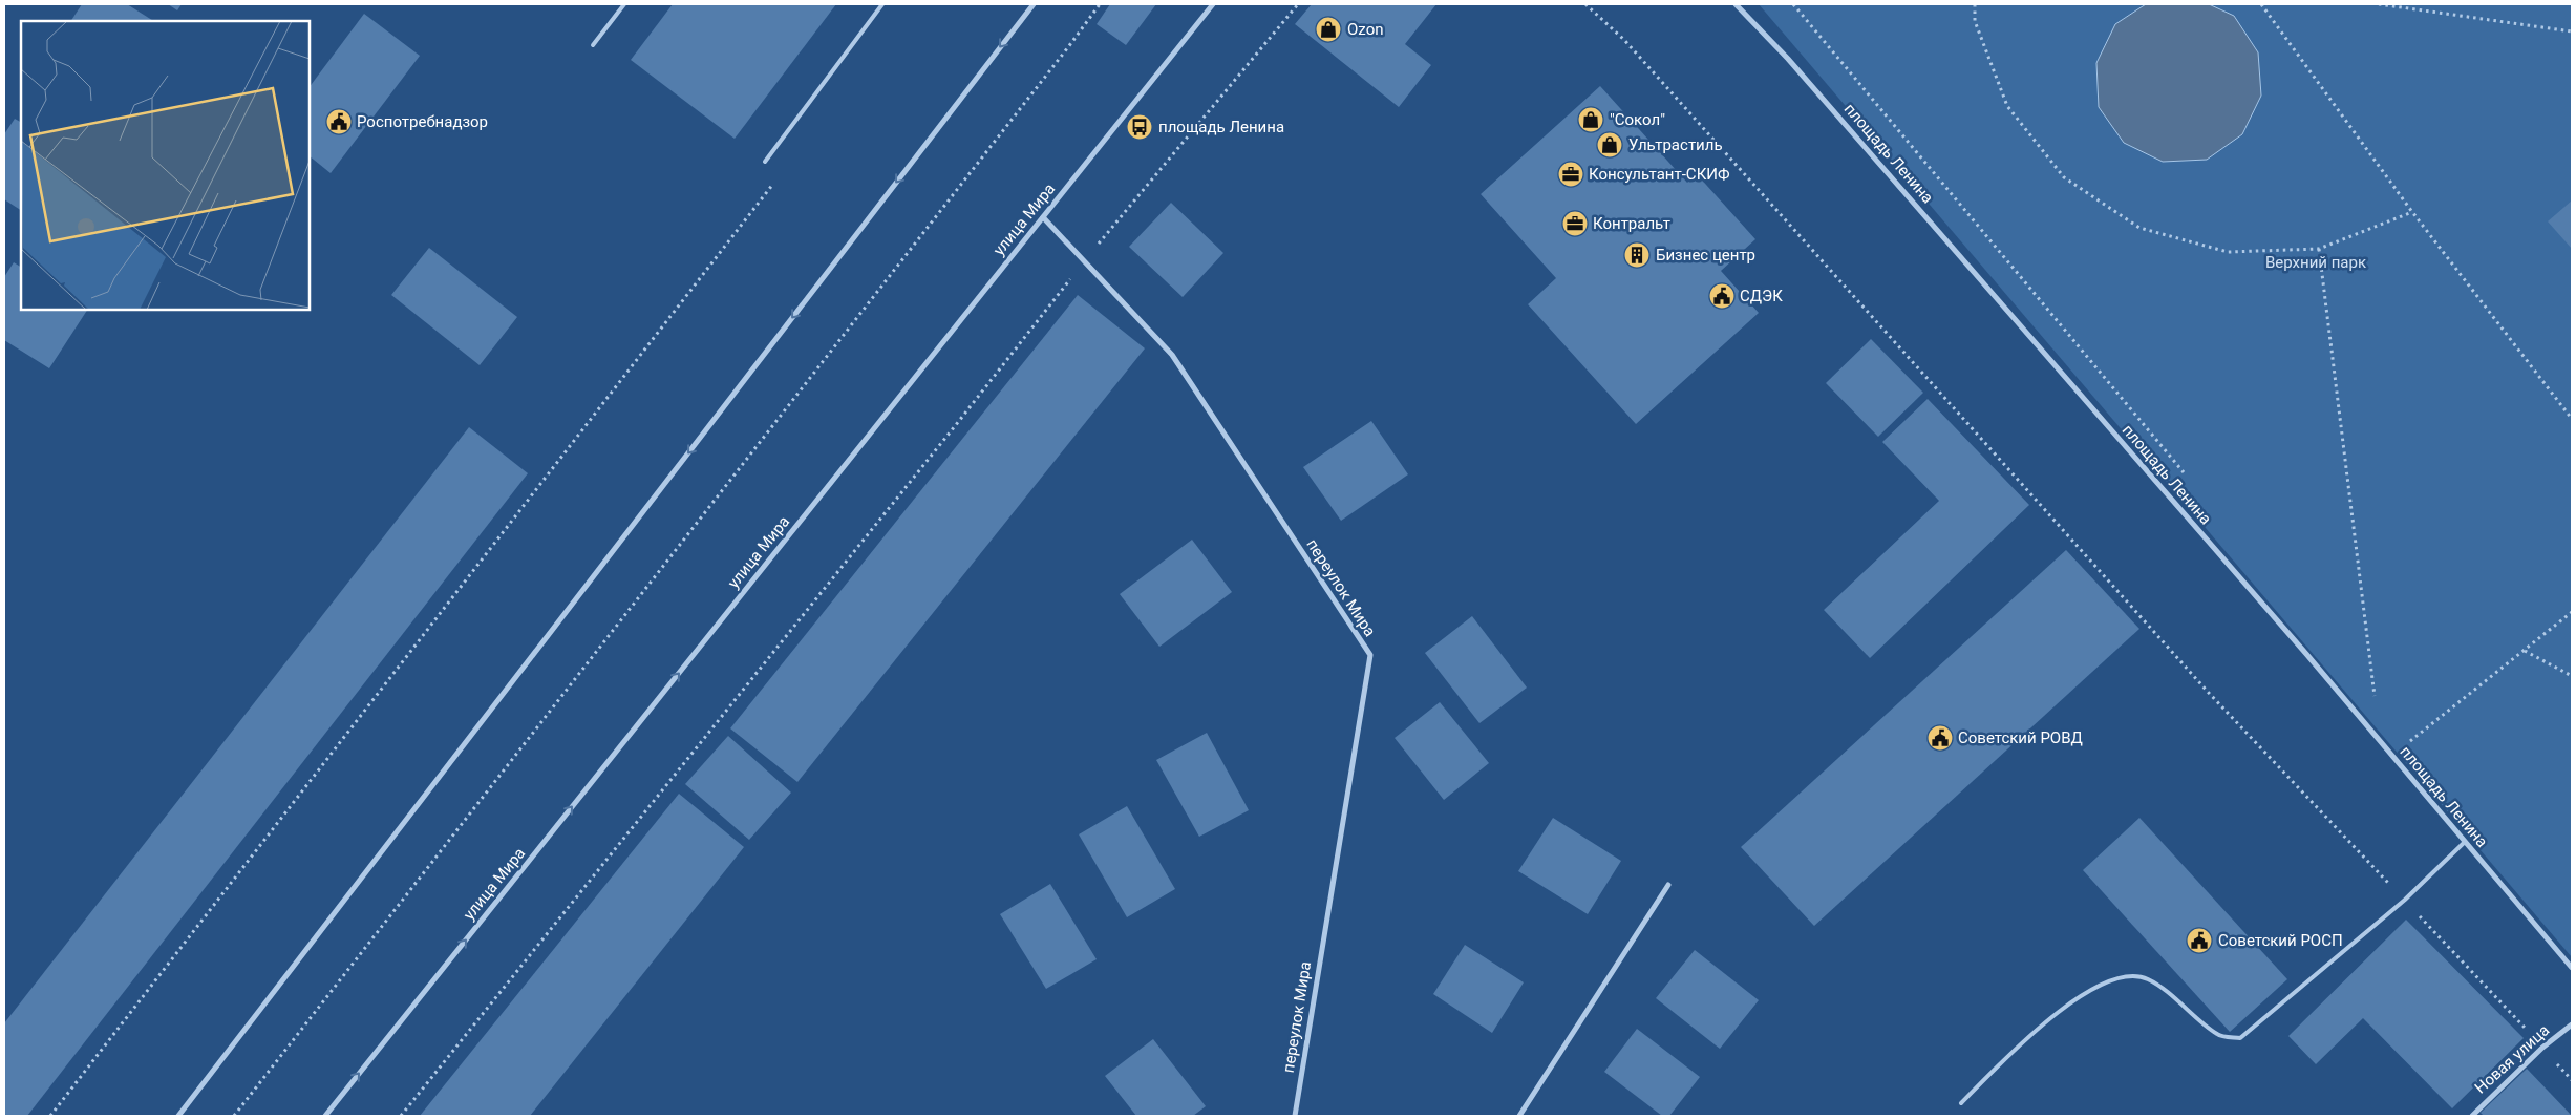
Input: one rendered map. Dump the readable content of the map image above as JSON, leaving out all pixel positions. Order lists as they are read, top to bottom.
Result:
{
  "streets": {
    "street": [
      "площадь Ленина",
      "улица Мира",
      "переулок Мира",
      "Новая улица"
    ]
  },
  "crossings": [
    ["улица Мира", "переулок Мира"]
  ],
  "one_way": ["улица Мира"],
  "parks": ["Верхний парк"],
  "places": {
    "shop": ["Ozon", "\"Сокол\"", "Ультрастиль"],
    "public building": [
      "Роспотребнадзор",
      "СДЭК",
      "Советский РОВД",
      "Советский РОСП"
    ],
    "bus stop": ["площадь Ленина"],
    "office": ["Консультант-СКИФ", "Контральт"],
    "building": ["Бизнес центр"]
  }
}
